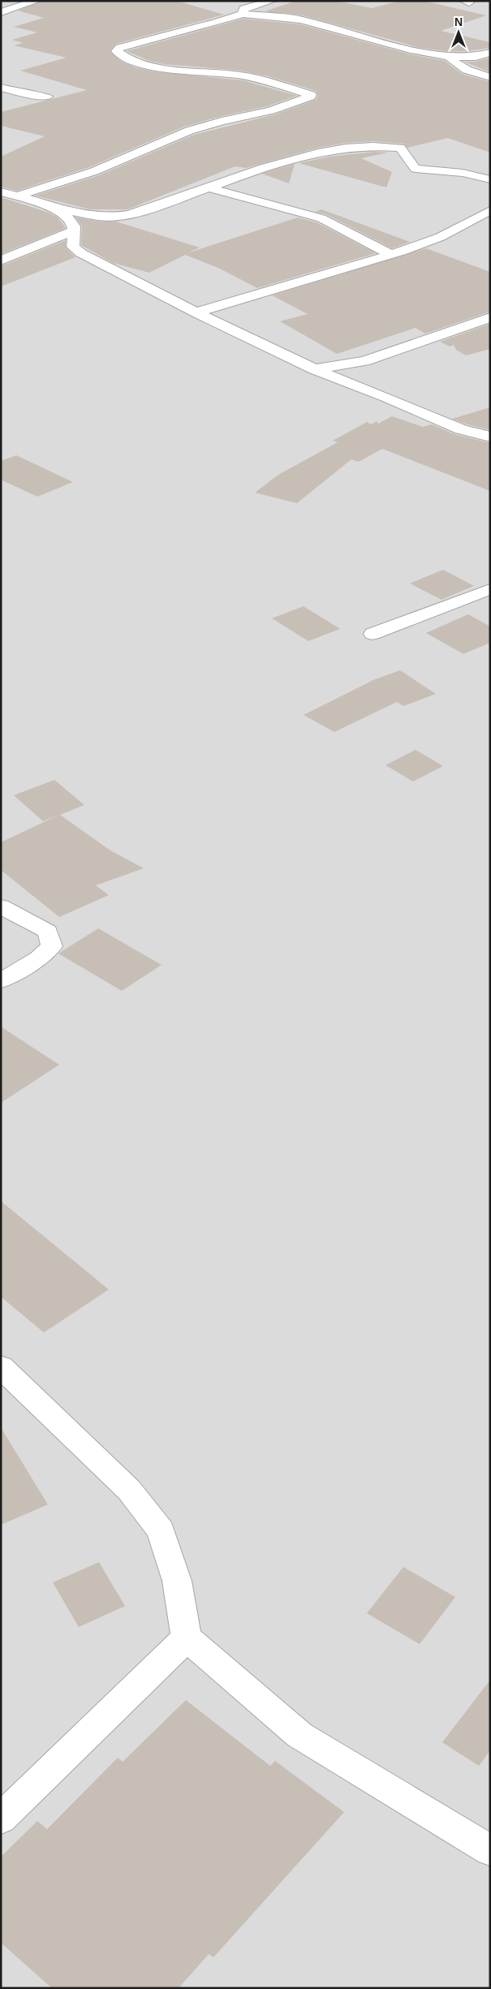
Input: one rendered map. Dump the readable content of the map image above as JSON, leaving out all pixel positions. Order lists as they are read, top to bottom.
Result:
{
  "north": "top"
}
